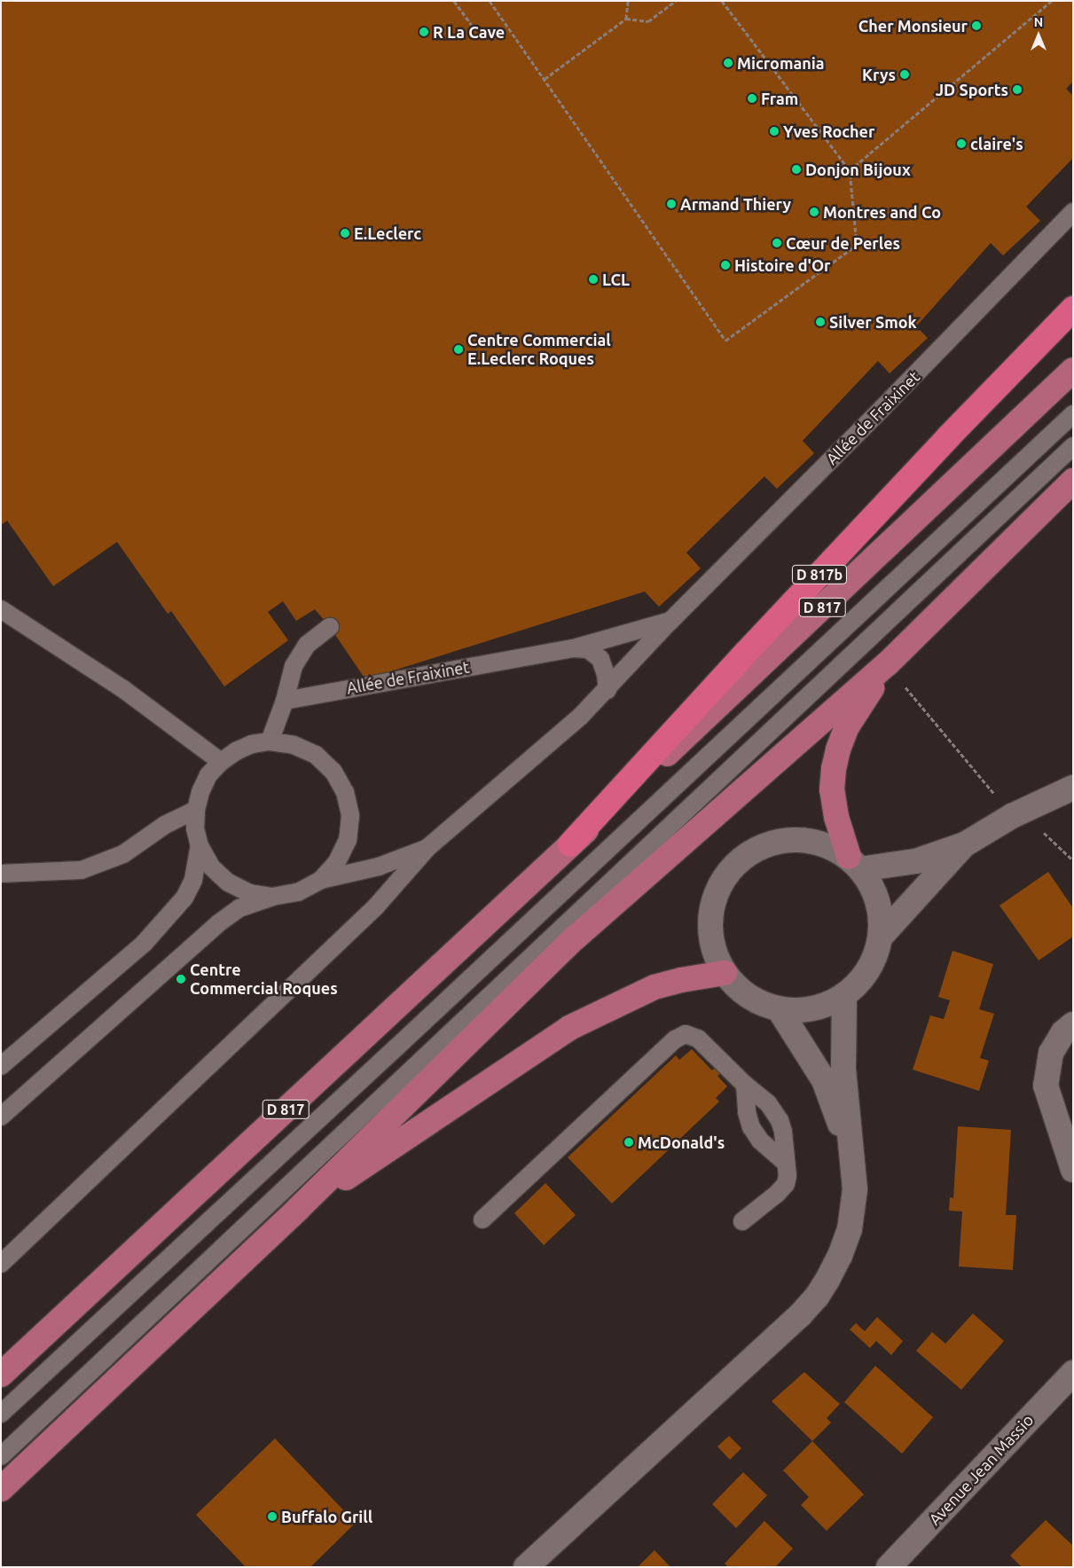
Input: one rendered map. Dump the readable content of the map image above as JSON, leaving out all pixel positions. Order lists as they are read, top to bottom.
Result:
{
  "streets": {
    "highway": ["D 817b"],
    "main road": ["D 817"],
    "street": ["Avenue Jean Massio"],
    "lane": ["Allée de Fraixinet"]
  },
  "crossings": [
    ["D 817b", "D 817"]
  ],
  "places": [
    "Cher Monsieur",
    "R La Cave",
    "Micromania",
    "Krys",
    "JD Sports",
    "Fram",
    "Yves Rocher",
    "claire's",
    "Donjon Bijoux",
    "Armand Thiery",
    "Montres and Co",
    "E.Leclerc",
    "Cœur de Perles",
    "Histoire d'Or",
    "LCL",
    "Silver Smok",
    "Centre Commercial E.Leclerc Roques",
    "Centre Commercial Roques",
    "McDonald's",
    "Buffalo Grill"
  ],
  "north": "top"
}
